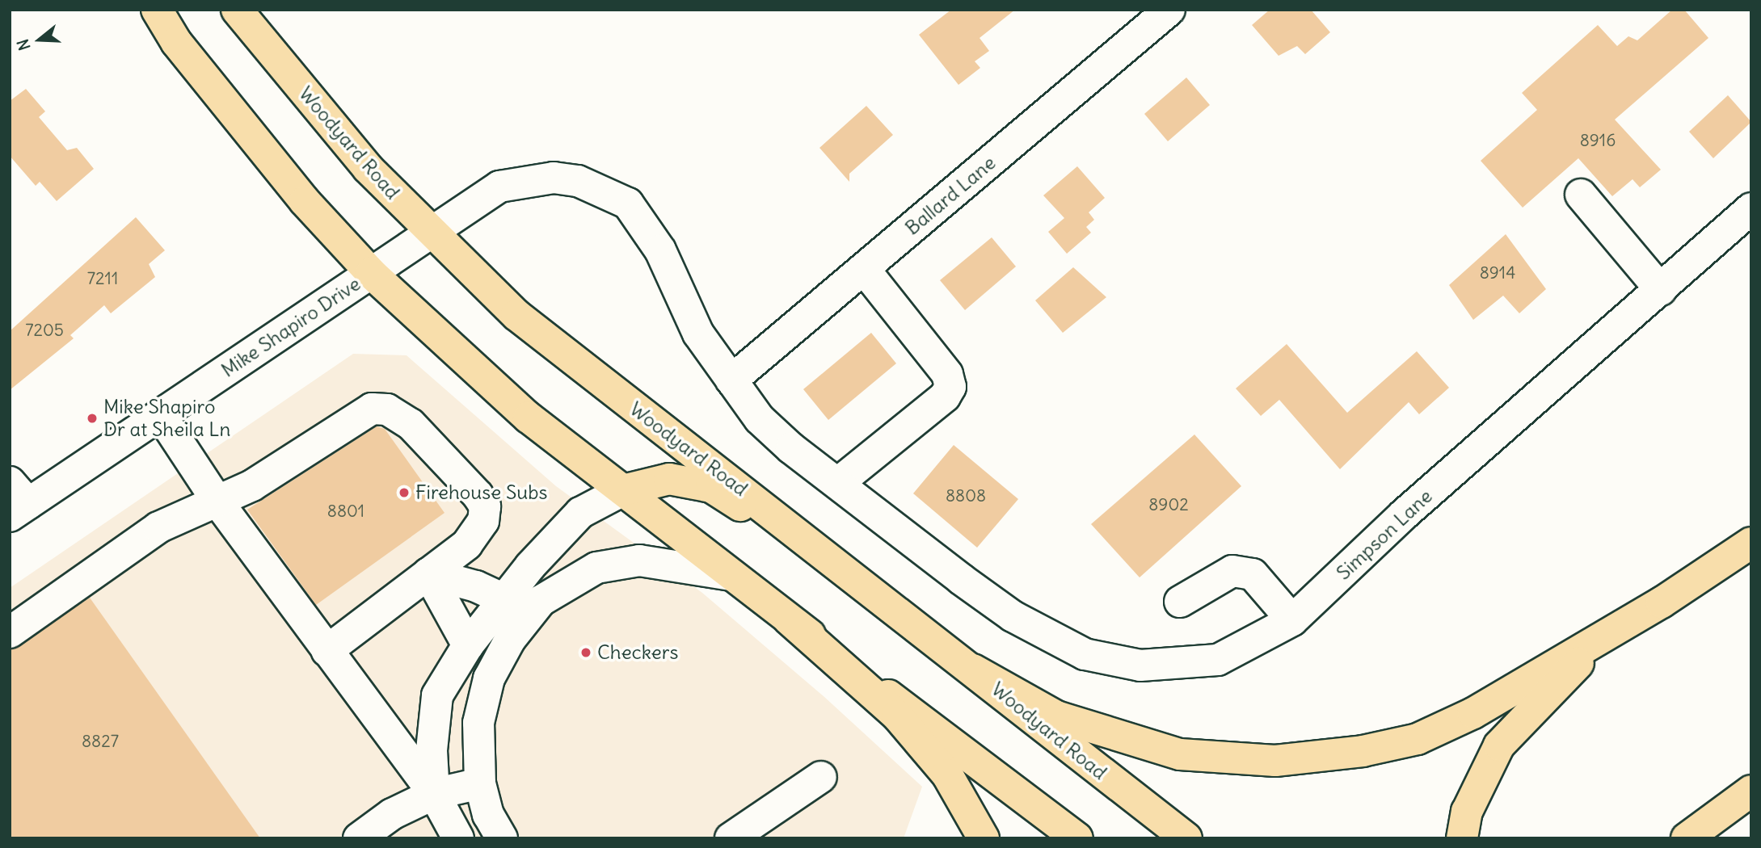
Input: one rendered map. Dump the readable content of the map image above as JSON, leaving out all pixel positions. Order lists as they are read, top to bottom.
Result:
{
  "streets": {
    "main road": ["Woodyard Road"],
    "street": ["Ballard Lane", "Mike Shapiro Drive", "Simpson Lane"]
  },
  "crossings": [
    ["Woodyard Road", "Mike Shapiro Drive"],
    ["Ballard Lane", "Mike Shapiro Drive"],
    ["Ballard Lane", "Simpson Lane"],
    ["Mike Shapiro Drive", "Simpson Lane"]
  ],
  "places": ["Mike Shapiro Dr at Sheila Ln", "Firehouse Subs", "Checkers"],
  "house_numbers": [
    "8916",
    "8914",
    "7211",
    "7205",
    "8808",
    "8902",
    "8801",
    "8827"
  ],
  "north": "left"
}
